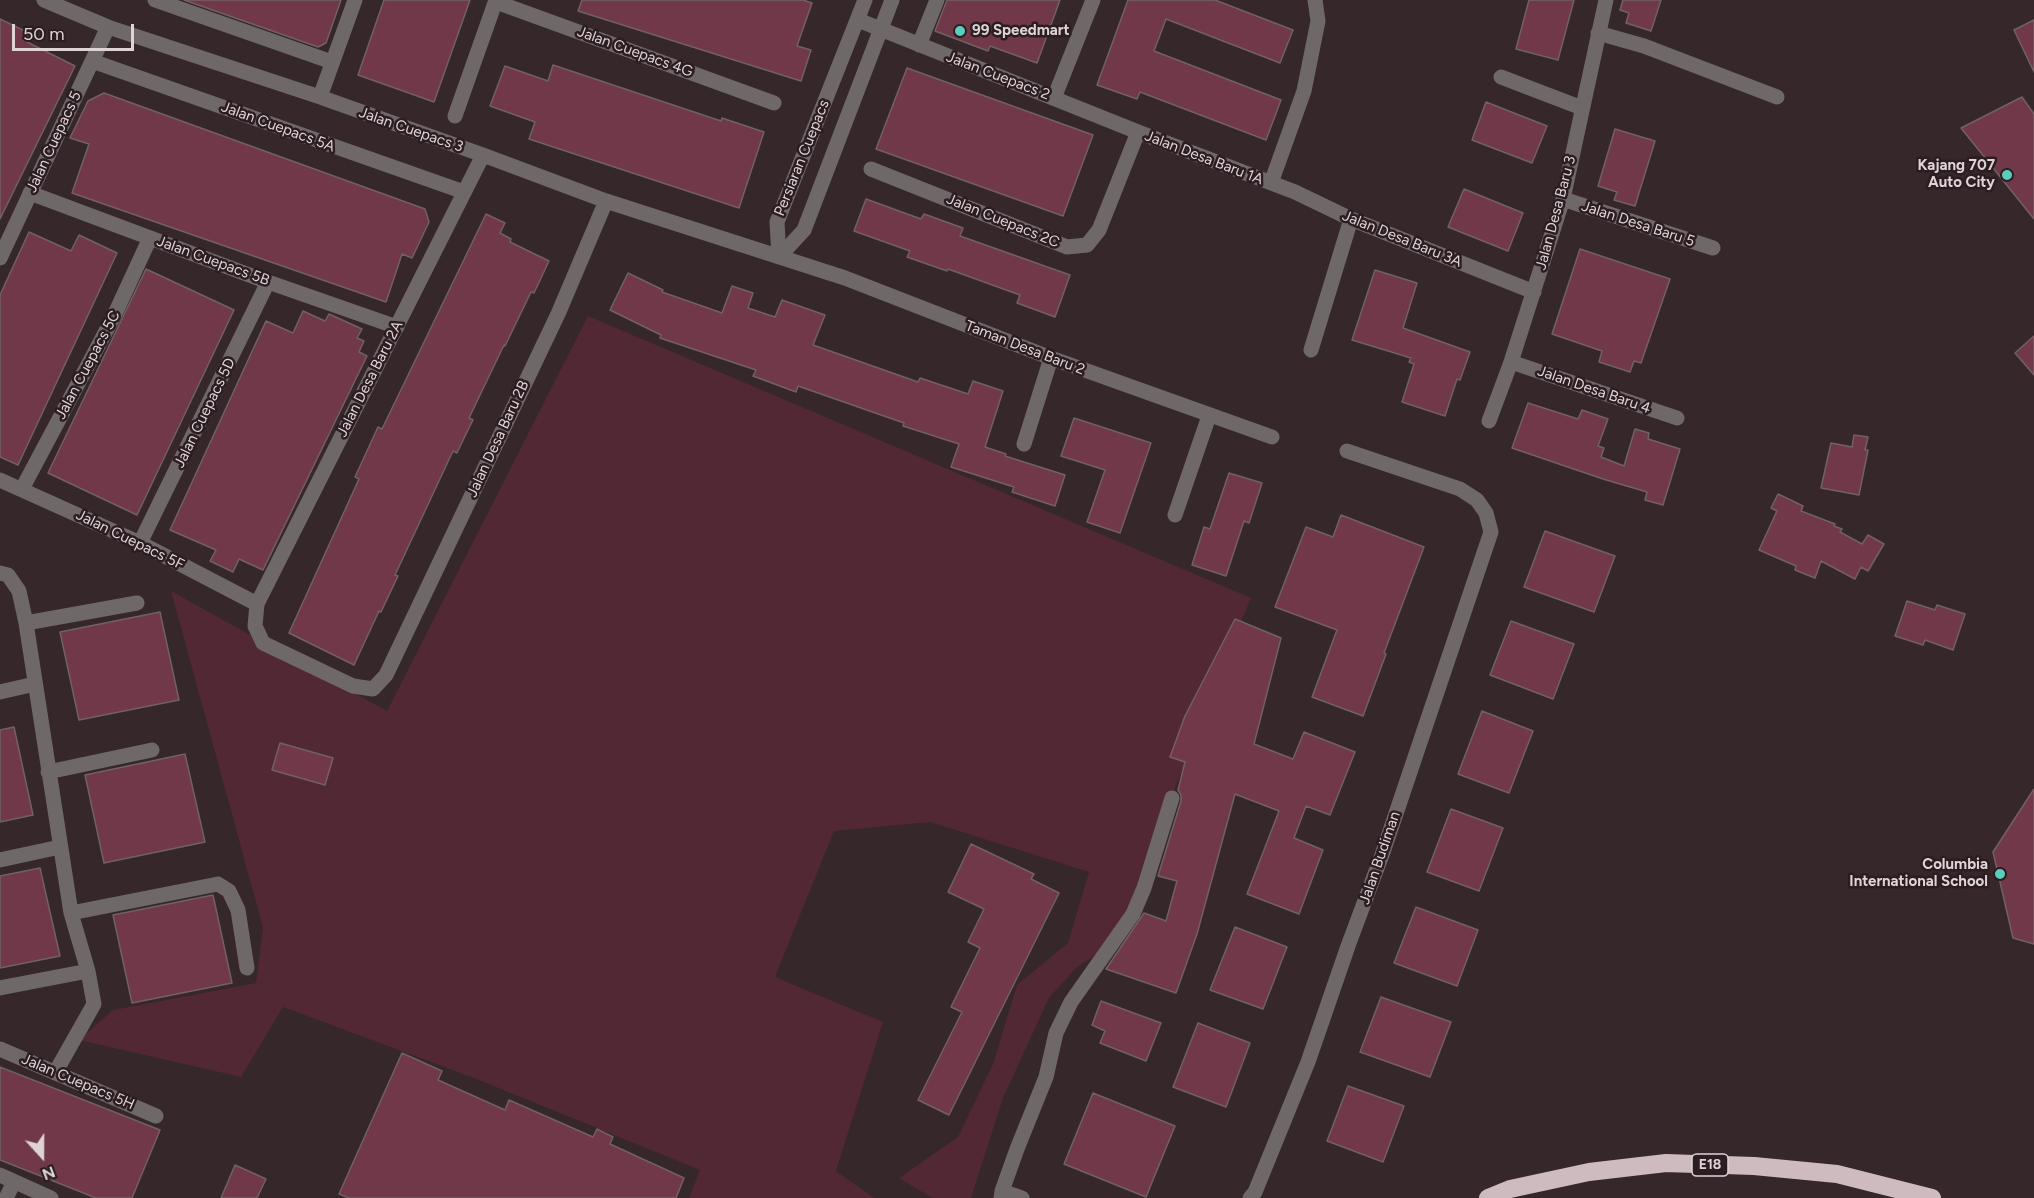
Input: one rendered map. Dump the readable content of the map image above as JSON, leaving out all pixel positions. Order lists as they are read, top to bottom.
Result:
{
  "streets": {
    "highway": ["E18"],
    "street": [
      "Jalan Cuepacs 4G",
      "Jalan Cuepacs 2",
      "Jalan Cuepacs 5A",
      "Jalan Cuepacs 3",
      "Jalan Cuepacs 5",
      "Persiaran Cuepacs",
      "Jalan Desa Baru 1A",
      "Jalan Desa Baru 3",
      "Jalan Cuepacs 2C",
      "Jalan Desa Baru 5",
      "Jalan Desa Baru 3A",
      "Jalan Cuepacs 5B",
      "Taman Desa Baru 2",
      "Jalan Cuepacs 5C",
      "Jalan Desa Baru 2A",
      "Jalan Desa Baru 4",
      "Jalan Cuepacs 5D",
      "Jalan Desa Baru 2B",
      "Jalan Cuepacs 5F",
      "Jalan Budiman",
      "Jalan Cuepacs 5H"
    ]
  },
  "crossings": [
    ["Jalan Cuepacs 2", "Persiaran Cuepacs"],
    ["Jalan Cuepacs 2", "Jalan Desa Baru 1A"],
    ["Jalan Cuepacs 2", "Jalan Cuepacs 2C"],
    ["Jalan Cuepacs 5A", "Jalan Cuepacs 5"],
    ["Jalan Cuepacs 5A", "Jalan Desa Baru 2A"],
    ["Jalan Cuepacs 3", "Jalan Cuepacs 5"],
    ["Jalan Cuepacs 3", "Persiaran Cuepacs"],
    ["Jalan Cuepacs 3", "Taman Desa Baru 2"],
    ["Jalan Cuepacs 3", "Jalan Desa Baru 2A"],
    ["Jalan Cuepacs 3", "Jalan Desa Baru 2B"],
    ["Jalan Cuepacs 5", "Jalan Cuepacs 5B"],
    ["Persiaran Cuepacs", "Taman Desa Baru 2"],
    ["Jalan Desa Baru 1A", "Jalan Cuepacs 2C"],
    ["Jalan Desa Baru 1A", "Jalan Desa Baru 3A"],
    ["Jalan Desa Baru 3", "Jalan Desa Baru 5"],
    ["Jalan Desa Baru 3", "Jalan Desa Baru 3A"],
    ["Jalan Desa Baru 3", "Jalan Desa Baru 4"],
    ["Jalan Cuepacs 5B", "Jalan Cuepacs 5C"],
    ["Jalan Cuepacs 5B", "Jalan Desa Baru 2A"],
    ["Jalan Cuepacs 5B", "Jalan Cuepacs 5D"],
    ["Jalan Cuepacs 5C", "Jalan Cuepacs 5F"],
    ["Jalan Desa Baru 2A", "Jalan Desa Baru 2B"],
    ["Jalan Desa Baru 2A", "Jalan Cuepacs 5F"],
    ["Jalan Cuepacs 5D", "Jalan Cuepacs 5F"],
    ["Jalan Desa Baru 2B", "Jalan Cuepacs 5F"]
  ],
  "places": ["99 Speedmart", "Kajang 707 Auto City", "Columbia International School"],
  "scale_bar": "50 m",
  "north": "bottom"
}
